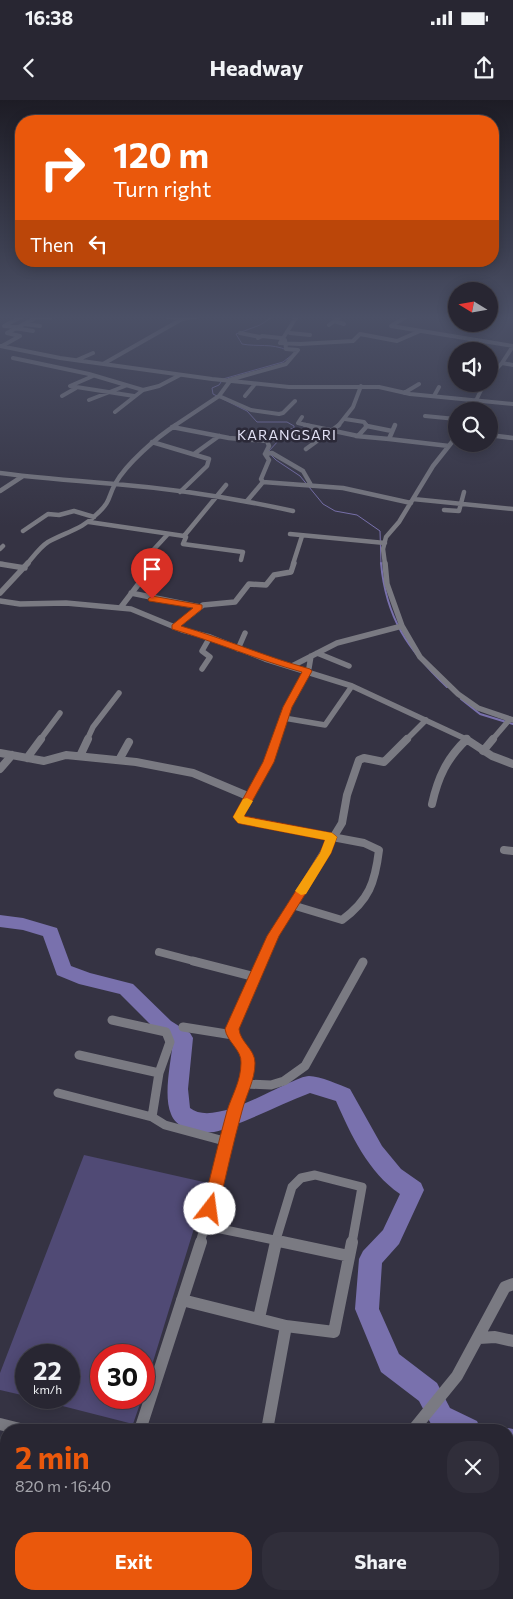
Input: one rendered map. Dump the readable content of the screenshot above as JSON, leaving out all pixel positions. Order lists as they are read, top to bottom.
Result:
{
  "districts": ["KARANGSARI"],
  "north": "left",
  "page": {
    "status": "16:38",
    "header": "Headway",
    "turn": ["120 m", "Turn right"],
    "then": "Then",
    "speed": "22 km/h",
    "limit": "30",
    "heading": ["2 min", "820 m · 16:40"],
    "buttons": ["Exit", "Share"]
  }
}
